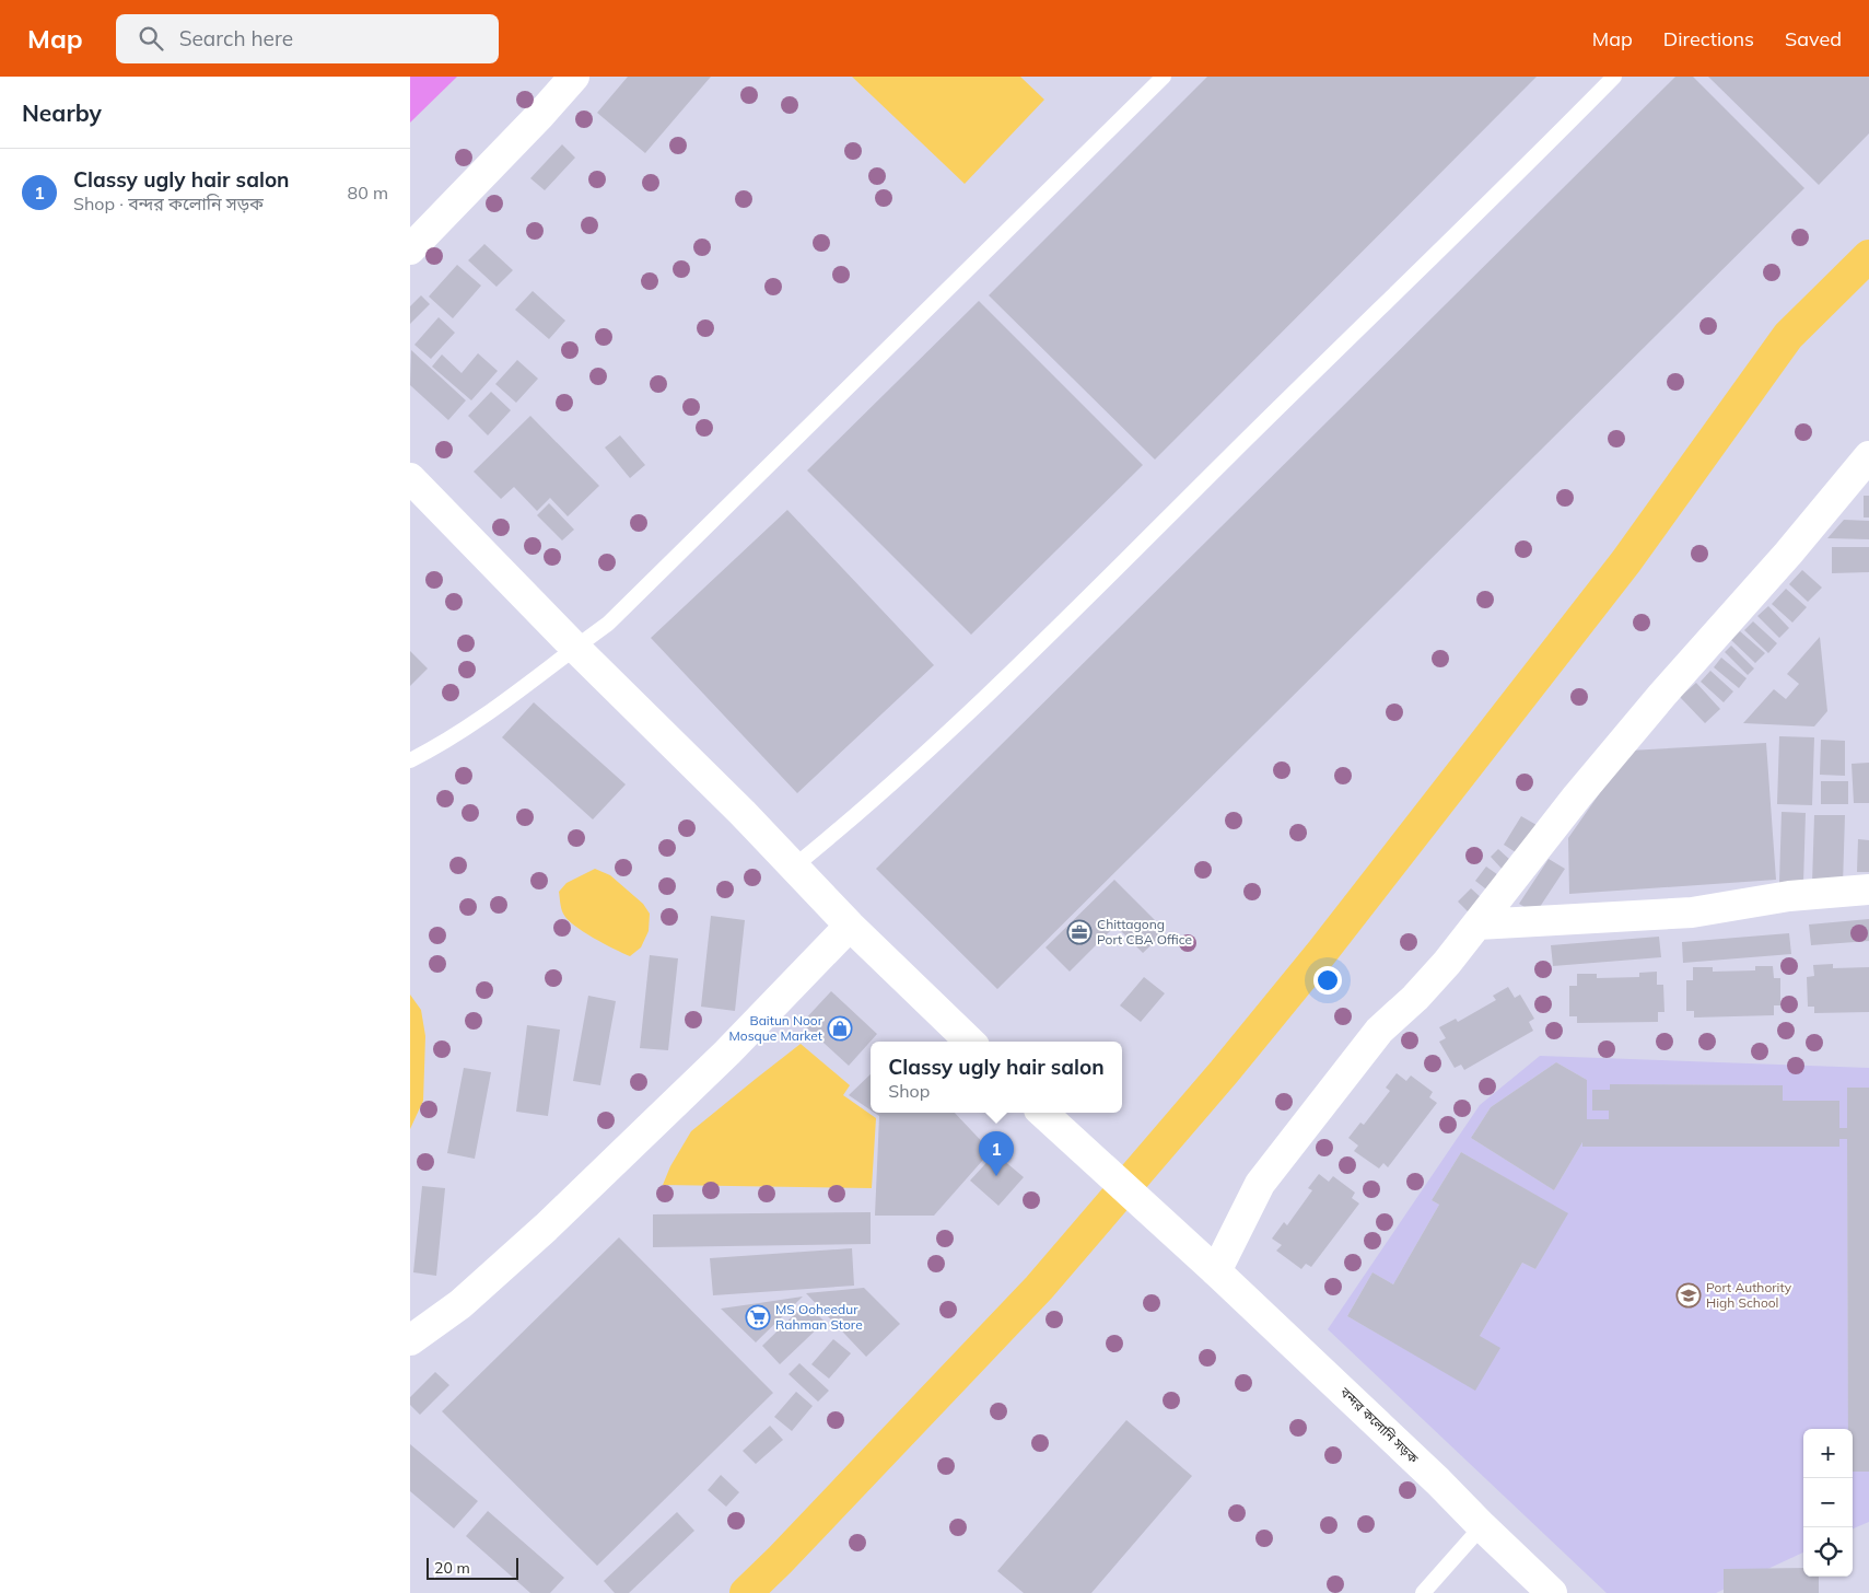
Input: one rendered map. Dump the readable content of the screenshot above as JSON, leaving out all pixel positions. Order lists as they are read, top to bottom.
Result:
{
  "streets": {
    "street": ["বন্দর কলোনি সড়ক"]
  },
  "places": {
    "office": ["Chittagong Port CBA Office"],
    "shop": ["Baitun Noor Mosque Market"],
    "school or university": ["Port Authority High School"],
    "supermarket": ["MS Ooheedur Rahman Store"]
  },
  "scale_bar": "20 m",
  "page": {
    "header": "Map",
    "search": "Search here",
    "nav": ["Map", "Directions", "Saved"],
    "heading": "Nearby",
    "list": [
      {
        "mark": "1",
        "name": "Classy ugly hair salon",
        "note": "Shop · বন্দর কলোনি সড়ক",
        "value": "80 m"
      }
    ],
    "popup": ["Classy ugly hair salon", "Shop"],
    "pins": "1",
    "map_buttons": ["+", "−"],
    "scale": "20 m"
  }
}
